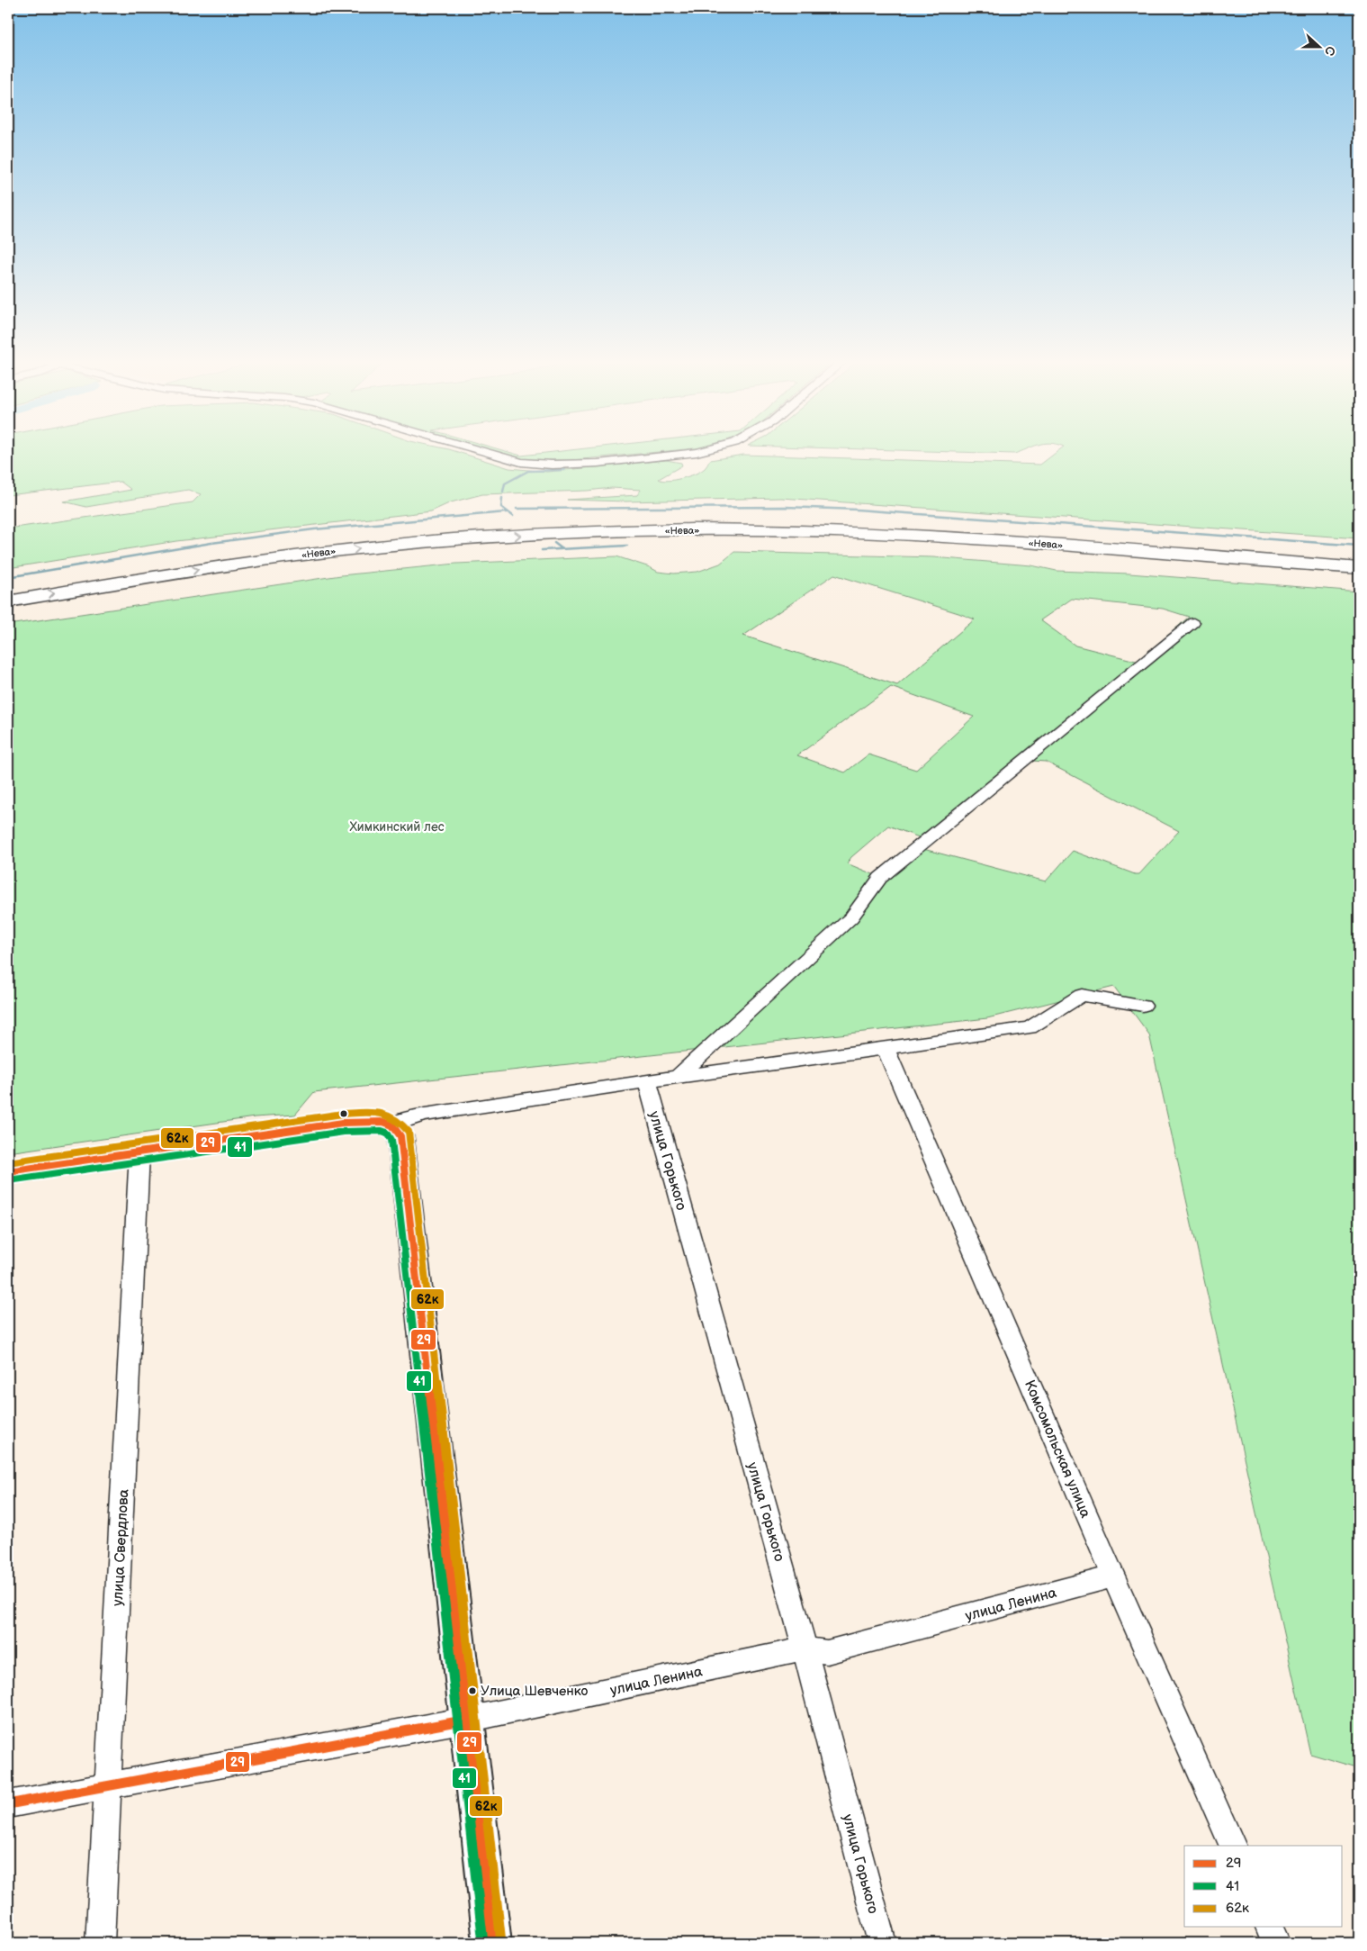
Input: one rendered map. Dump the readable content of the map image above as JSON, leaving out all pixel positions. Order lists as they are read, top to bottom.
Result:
{
  "streets": {
    "highway": ["«Нева»"],
    "street": [
      "улица Горького",
      "Комсомольская улица",
      "улица Свердлова",
      "улица Ленина"
    ]
  },
  "crossings": [
    ["улица Горького", "улица Ленина"],
    ["Комсомольская улица", "улица Ленина"],
    ["улица Свердлова", "улица Ленина"]
  ],
  "parks": ["Химкинский лес"],
  "places": ["Улица Шевченко"],
  "lines": ["transit line 62к", "transit line 29", "transit line 41"],
  "legend": ["29", "41", "62к"],
  "north": "right"
}
